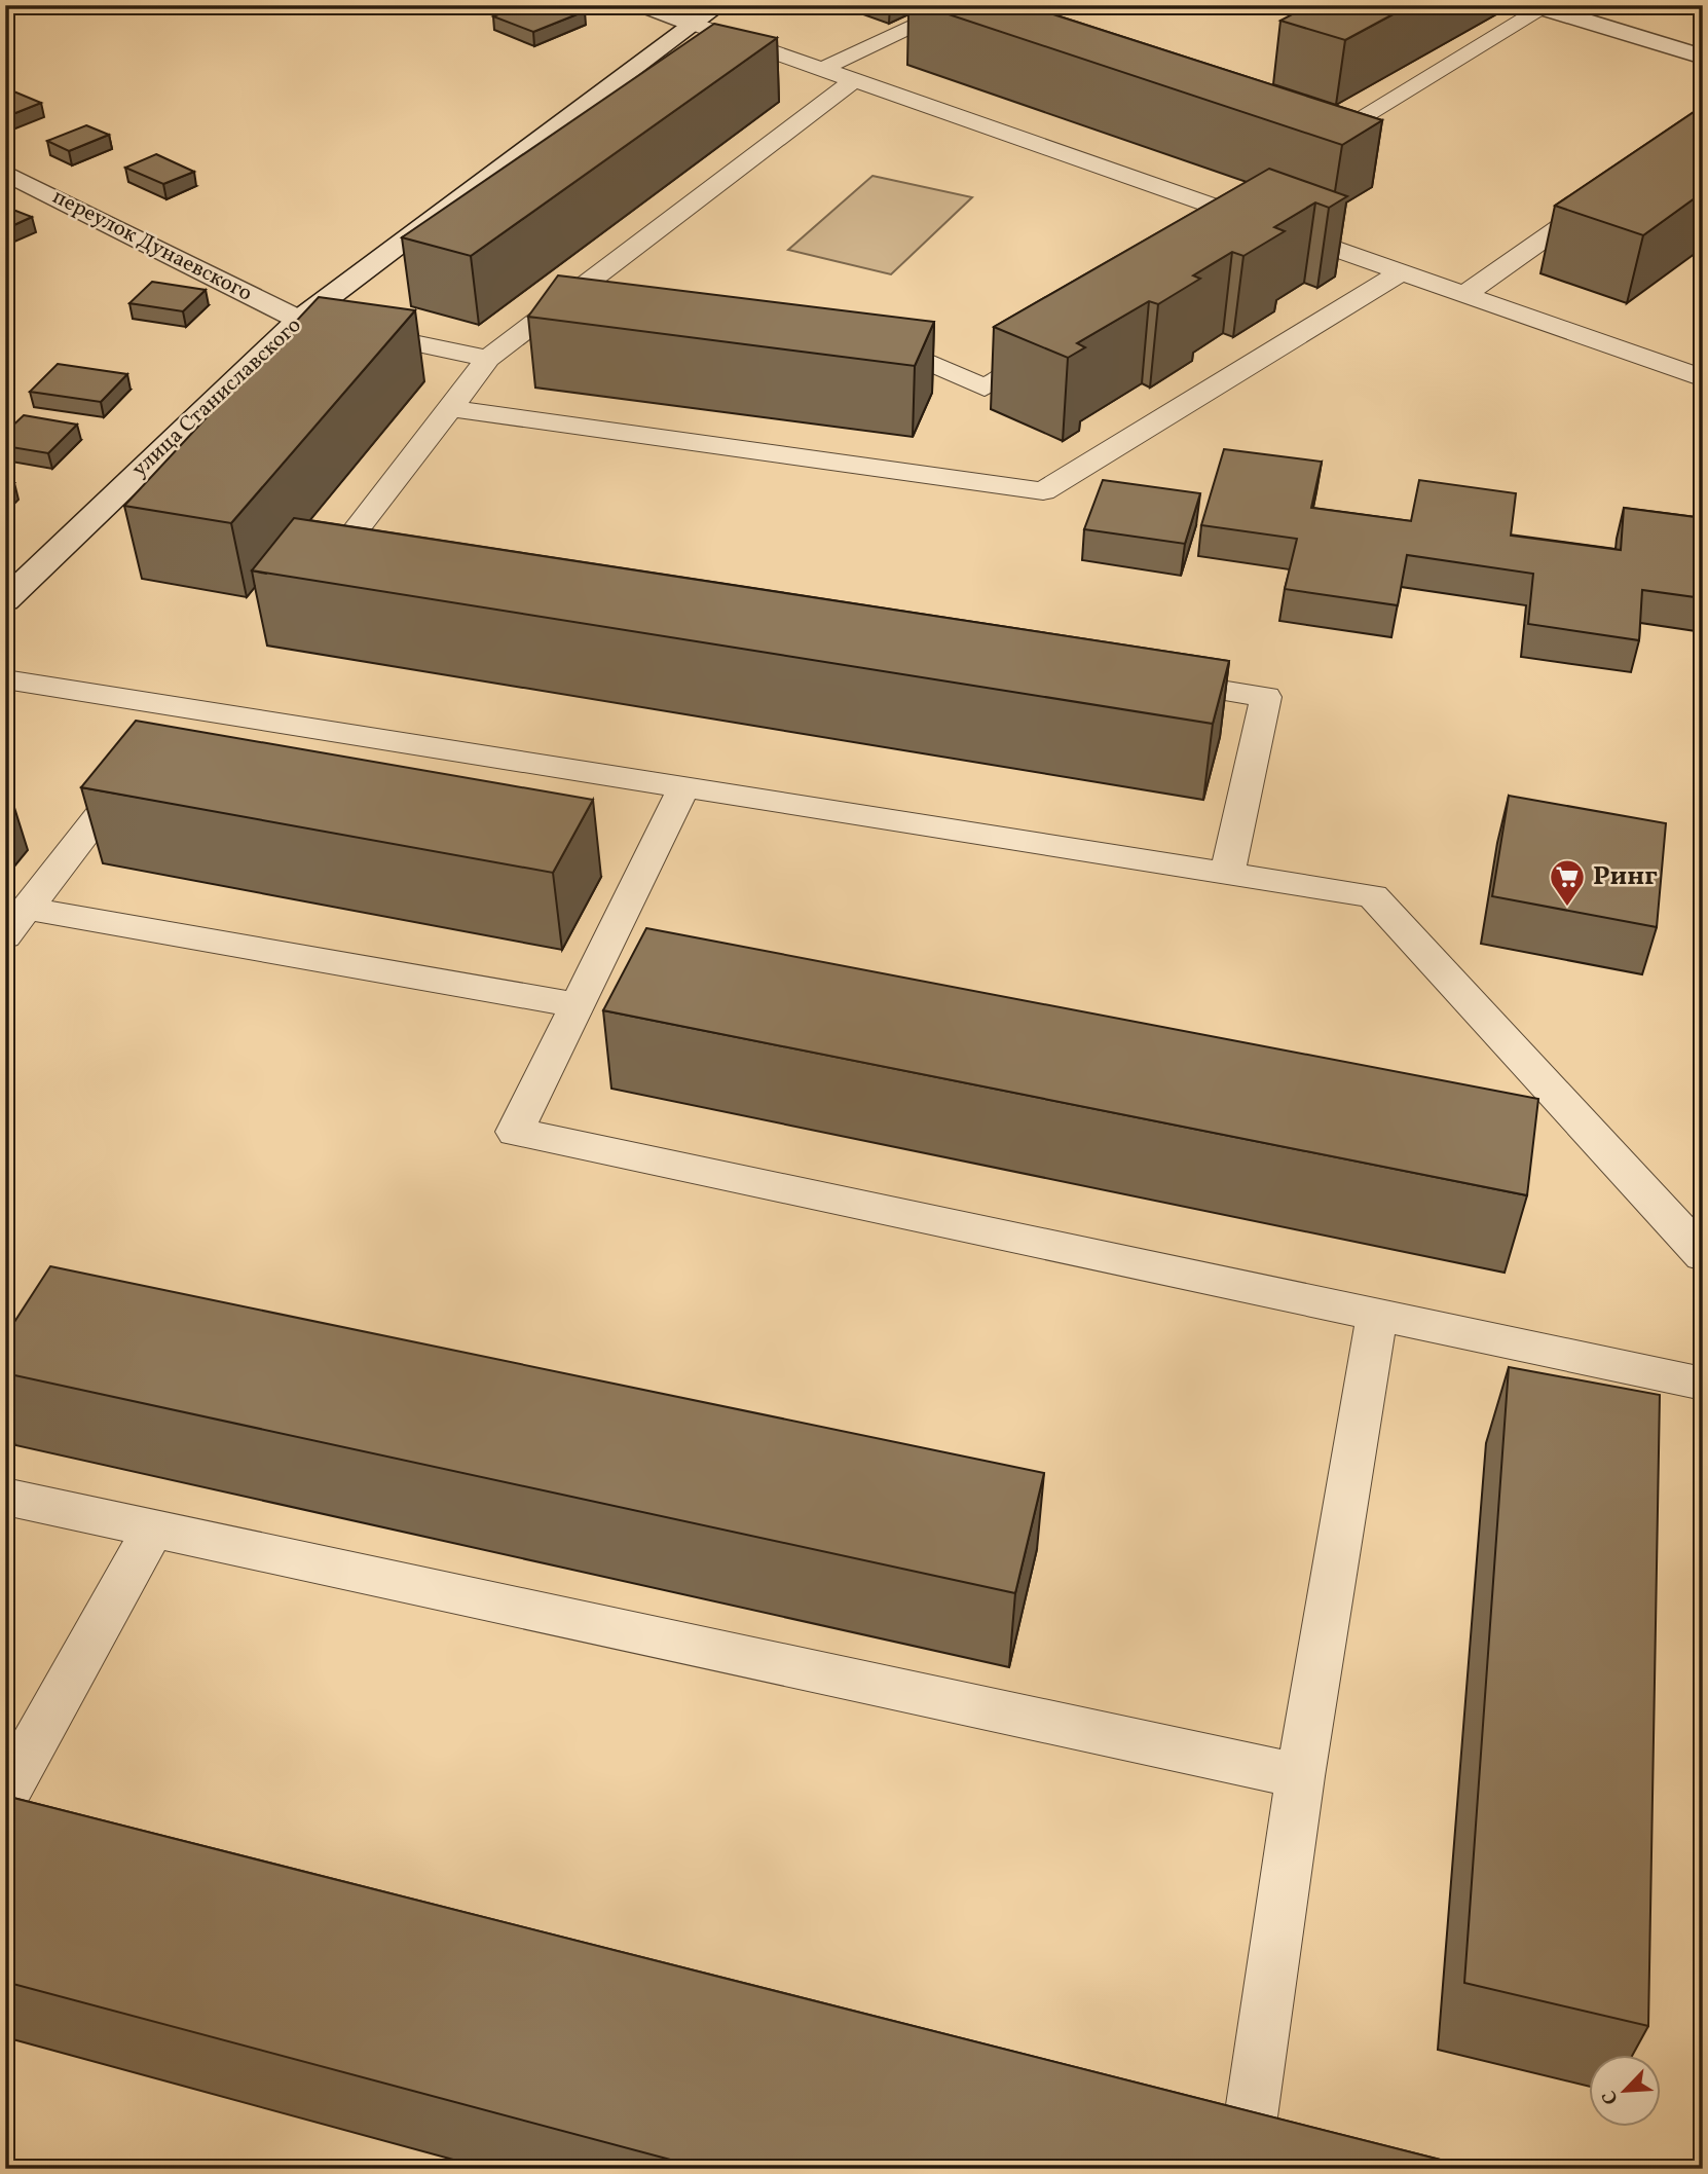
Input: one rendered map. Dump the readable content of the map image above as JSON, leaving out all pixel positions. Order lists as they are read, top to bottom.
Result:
{
  "streets": {
    "main road": ["переулок Дунаевского", "улица Станиславского"]
  },
  "crossings": [
    ["переулок Дунаевского", "улица Станиславского"]
  ],
  "places": {
    "supermarket": ["Ринг"]
  },
  "north": "bottom left"
}
